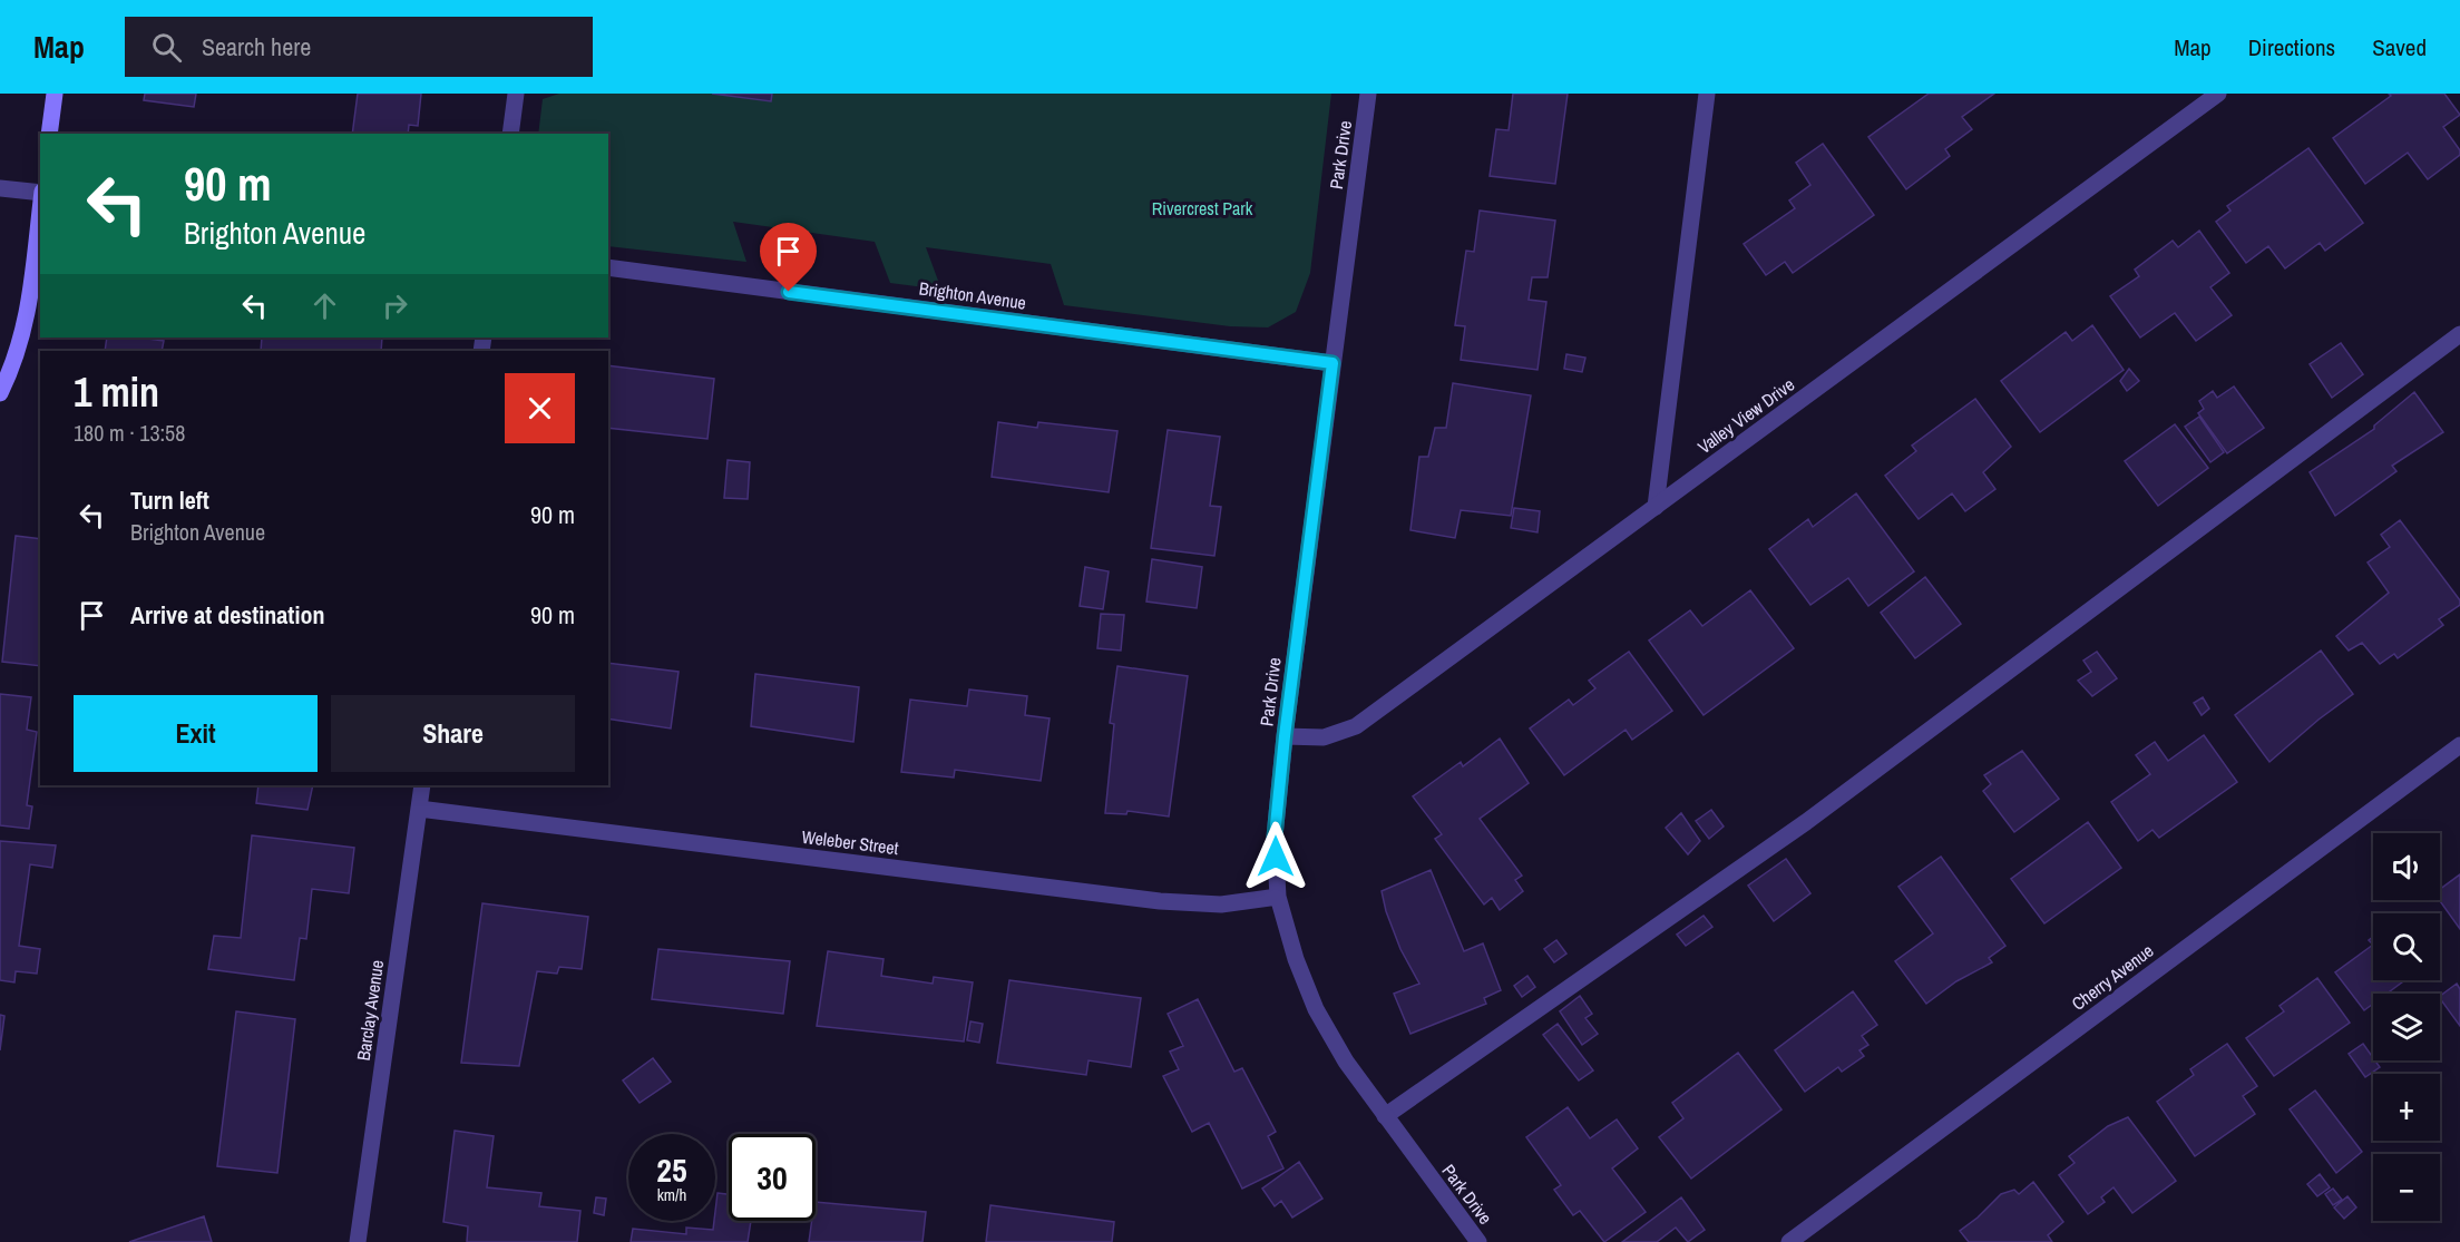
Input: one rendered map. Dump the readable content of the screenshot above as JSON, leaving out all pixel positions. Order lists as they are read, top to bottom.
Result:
{
  "streets": {
    "street": [
      "Park Drive",
      "Brighton Avenue",
      "Valley View Drive",
      "Weleber Street",
      "Cherry Avenue",
      "Barclay Avenue"
    ]
  },
  "crossings": [
    ["Park Drive", "Brighton Avenue"],
    ["Park Drive", "Valley View Drive"],
    ["Park Drive", "Weleber Street"],
    ["Weleber Street", "Barclay Avenue"]
  ],
  "parks": ["Rivercrest Park"],
  "page": {
    "header": "Map",
    "search": "Search here",
    "nav": ["Map", "Directions", "Saved"],
    "turn": ["90 m", "Brighton Avenue"],
    "heading": ["1 min", "180 m · 13:58"],
    "list": [
      {
        "name": "Turn left",
        "note": "Brighton Avenue",
        "value": "90 m"
      },
      {
        "name": "Arrive at destination",
        "value": "90 m"
      }
    ],
    "buttons": ["Exit", "Share"],
    "map_buttons": ["+", "−"],
    "speed": "25 km/h",
    "limit": "30"
  }
}
